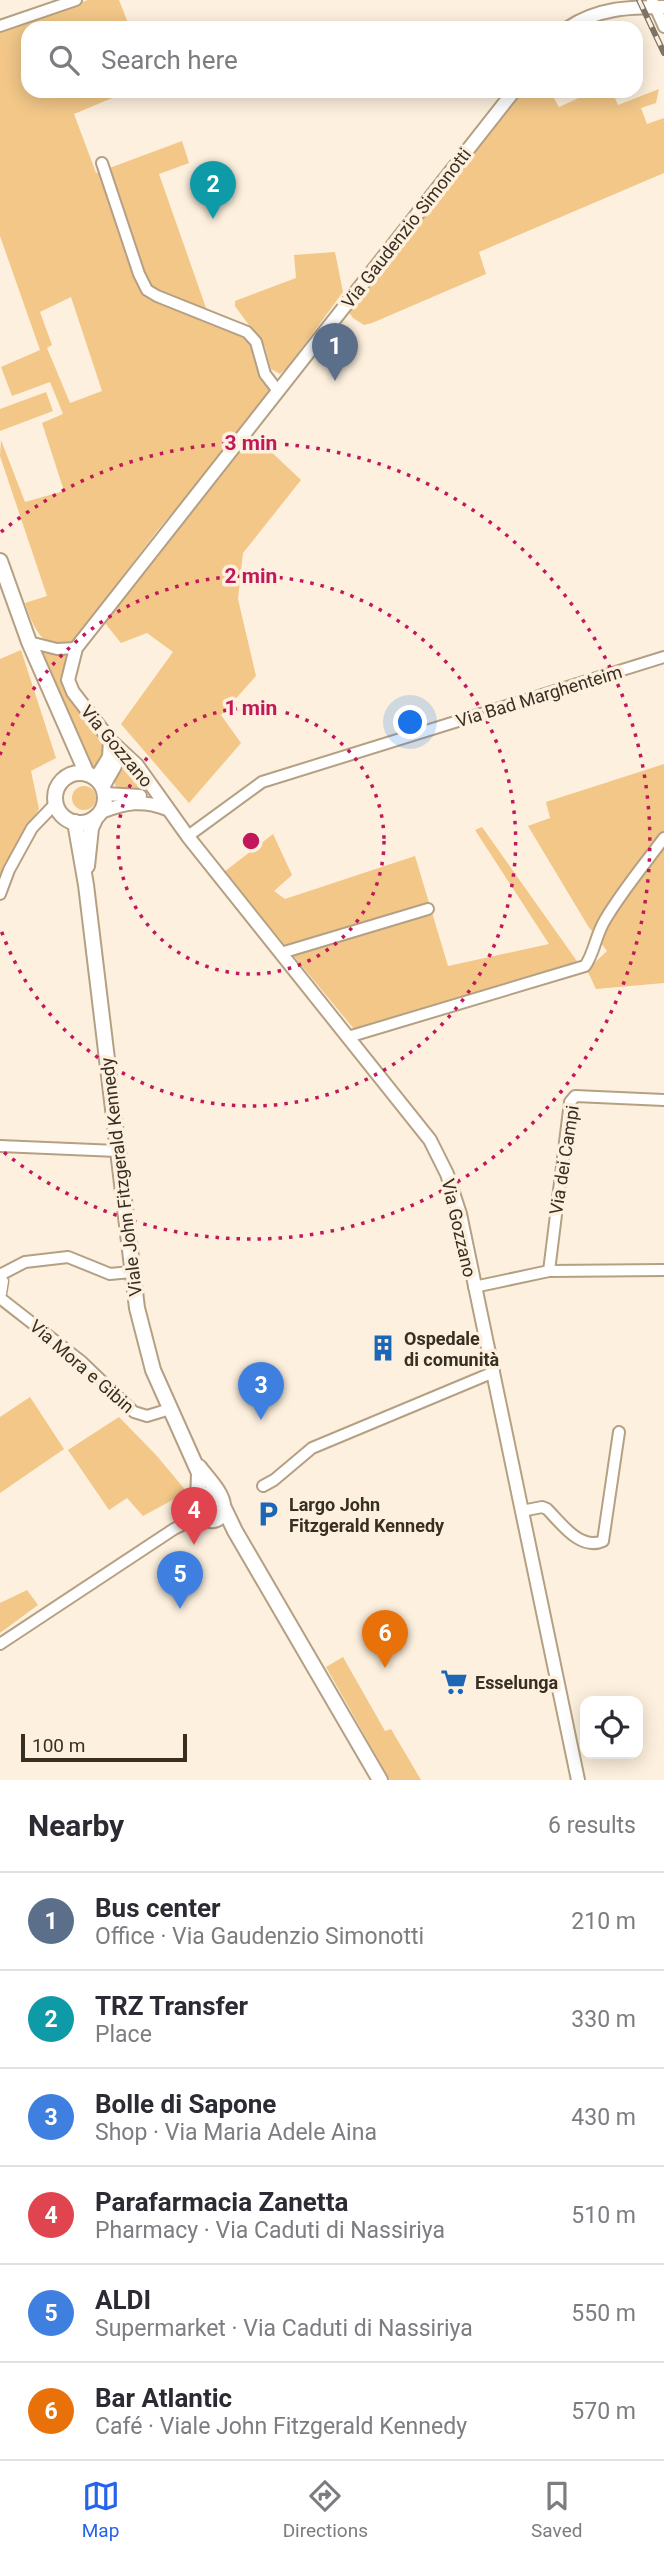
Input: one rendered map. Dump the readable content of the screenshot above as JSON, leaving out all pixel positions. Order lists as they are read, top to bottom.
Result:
{
  "streets": {
    "main road": ["Via Gozzano", "Viale John Fitzgerald Kennedy"],
    "street": [
      "Via Gaudenzio Simonotti",
      "Via Bad Marghenteim",
      "Via dei Campi",
      "Via Mora e Gibin"
    ]
  },
  "crossings": [
    ["Via Gaudenzio Simonotti", "Via Gozzano"],
    ["Via Bad Marghenteim", "Via Gozzano"],
    ["Via Gozzano", "Viale John Fitzgerald Kennedy"],
    ["Viale John Fitzgerald Kennedy", "Via Mora e Gibin"]
  ],
  "places": {
    "building": ["Ospedale di comunità"],
    "parking": ["Largo John Fitzgerald Kennedy"],
    "supermarket": ["Esselunga"]
  },
  "scale_bar": "100 m",
  "page": {
    "search": "Search here",
    "pins": [
      "2",
      "1",
      "3",
      "4",
      "5",
      "6"
    ],
    "scale": "100 m",
    "heading": ["Nearby", "6 results"],
    "list": [
      {
        "mark": "1",
        "name": "Bus center",
        "note": "Office · Via Gaudenzio Simonotti",
        "value": "210 m"
      },
      {
        "mark": "2",
        "name": "TRZ Transfer",
        "note": "Place",
        "value": "330 m"
      },
      {
        "mark": "3",
        "name": "Bolle di Sapone",
        "note": "Shop · Via Maria Adele Aina",
        "value": "430 m"
      },
      {
        "mark": "4",
        "name": "Parafarmacia Zanetta",
        "note": "Pharmacy · Via Caduti di Nassiriya",
        "value": "510 m"
      },
      {
        "mark": "5",
        "name": "ALDI",
        "note": "Supermarket · Via Caduti di Nassiriya",
        "value": "550 m"
      },
      {
        "mark": "6",
        "name": "Bar Atlantic",
        "note": "Café · Viale John Fitzgerald Kennedy",
        "value": "570 m"
      }
    ],
    "nav": ["Map", "Directions", "Saved"]
  },
  "rings": ["3 min", "2 min", "1 min"]
}
